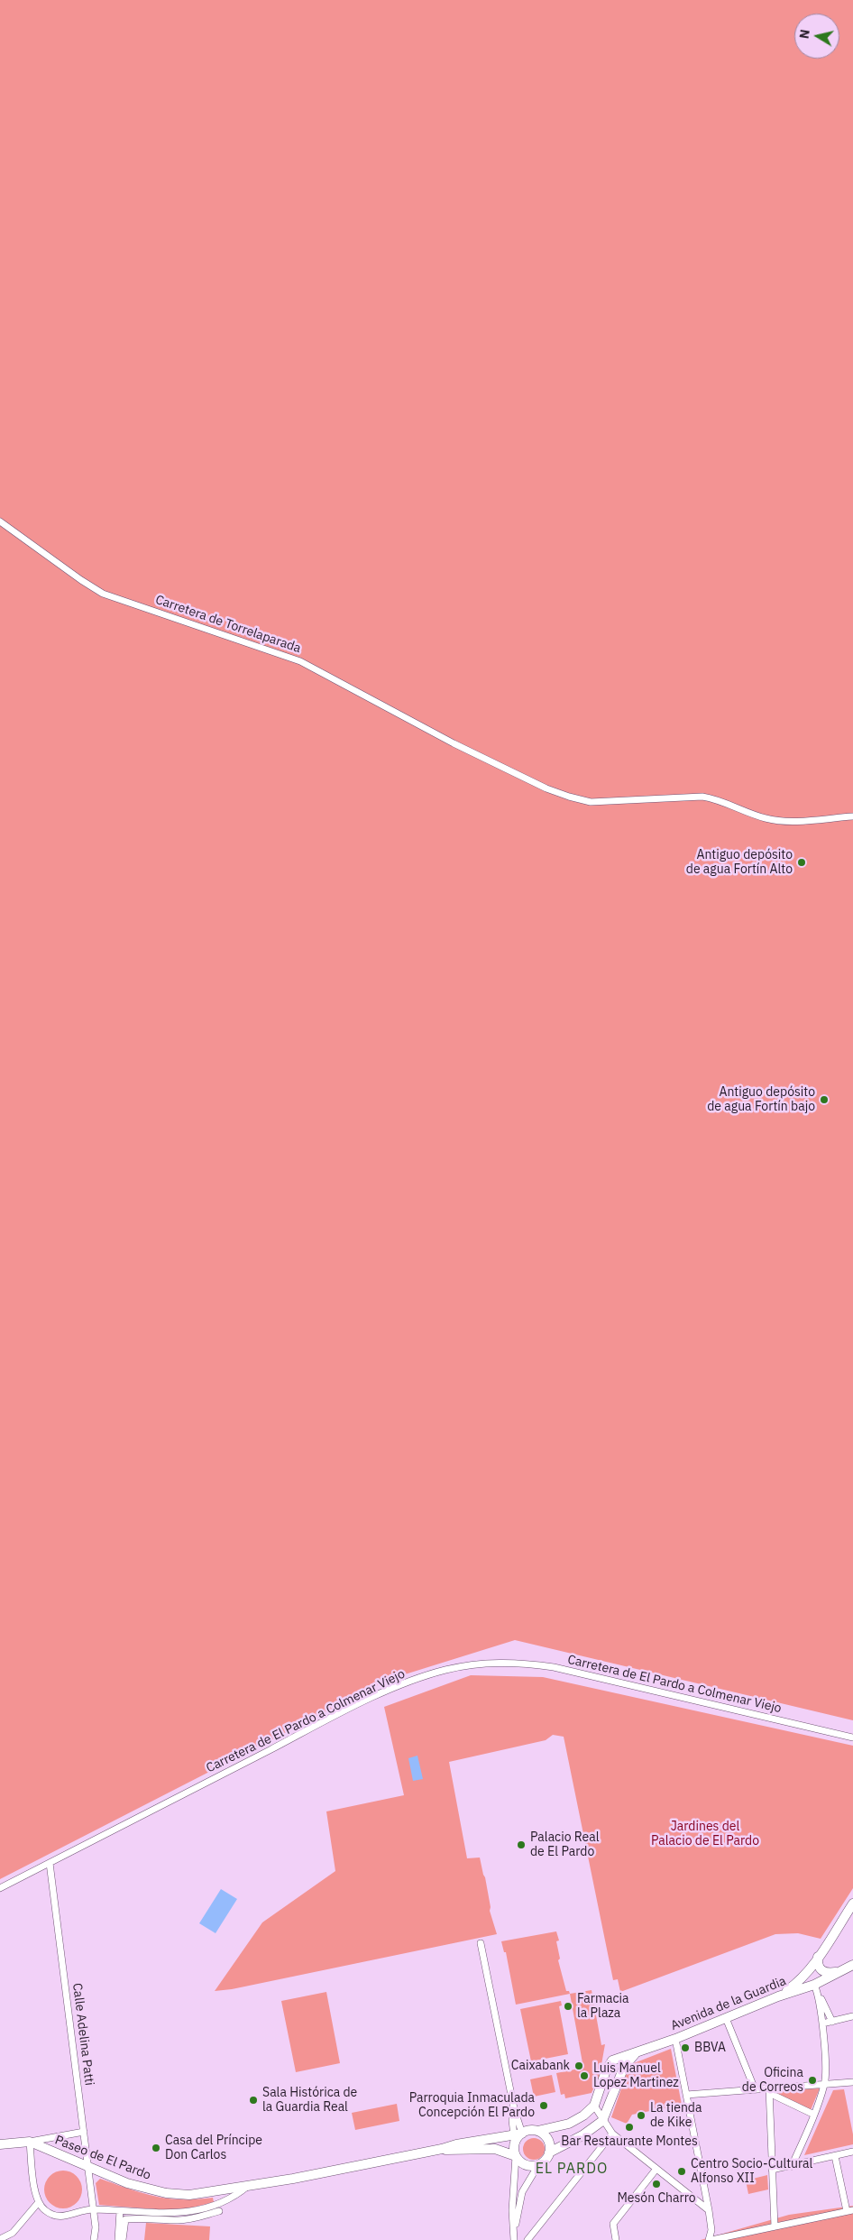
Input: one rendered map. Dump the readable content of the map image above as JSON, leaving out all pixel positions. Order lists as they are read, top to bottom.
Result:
{
  "streets": {
    "street": [
      "Carretera de Torrelaparada",
      "Carretera de El Pardo a Colmenar Viejo",
      "Avenida de la Guardia",
      "Calle Adelina Patti",
      "Paseo de El Pardo"
    ]
  },
  "crossings": [
    ["Carretera de El Pardo a Colmenar Viejo", "Calle Adelina Patti"],
    ["Calle Adelina Patti", "Paseo de El Pardo"]
  ],
  "districts": ["EL PARDO"],
  "parks": ["Jardines del Palacio de El Pardo"],
  "places": [
    "Antiguo depósito de agua Fortín Alto",
    "Antiguo depósito de agua Fortín bajo",
    "Palacio Real de El Pardo",
    "Farmacia la Plaza",
    "BBVA",
    "Caixabank",
    "Luis Manuel Lopez Martinez",
    "Oficina de Correos",
    "Sala Histórica de la Guardia Real",
    "Parroquia Inmaculada Concepción El Pardo",
    "La tienda de Kike",
    "Bar Restaurante Montes",
    "Casa del Príncipe Don Carlos",
    "Centro Socio-Cultural Alfonso XII",
    "Mesón Charro"
  ],
  "north": "left"
}
